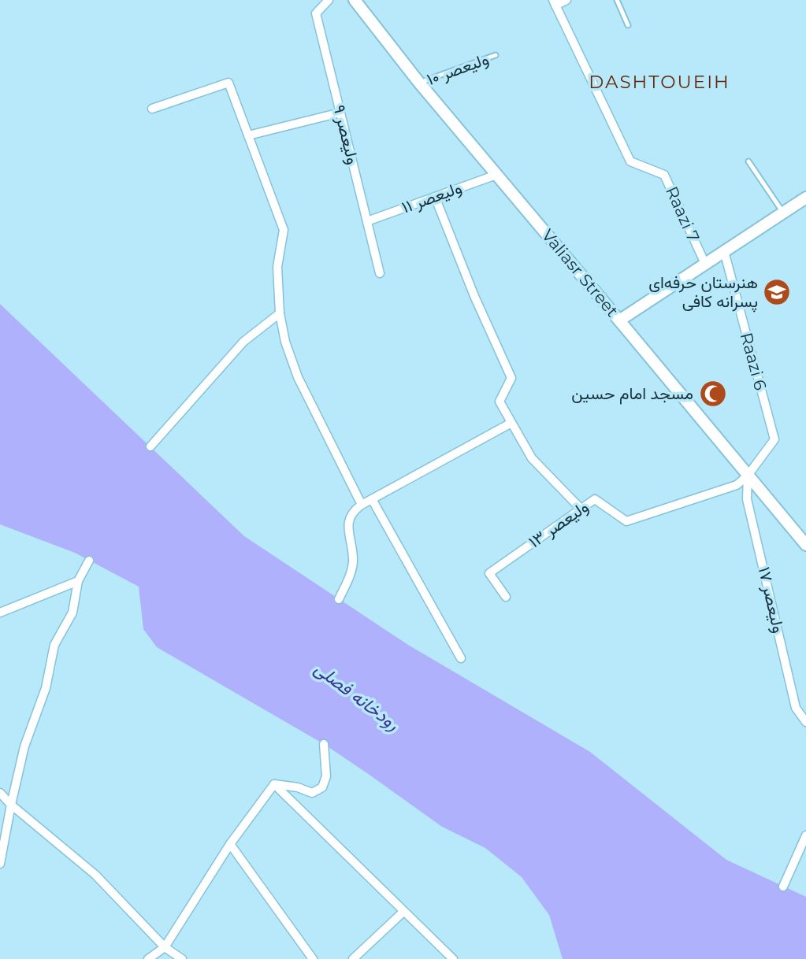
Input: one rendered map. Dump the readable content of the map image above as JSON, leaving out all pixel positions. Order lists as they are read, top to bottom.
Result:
{
  "streets": {
    "main road": ["Valiasr Street"],
    "street": [
      "ولیعصر ۹",
      "ولیعصر ۱۱",
      "Raazi 7",
      "Raazi 6",
      "ولیعصر ۱۳",
      "ولیعصر ۱۷"
    ],
    "lane": ["ولیعصر ۱۰"]
  },
  "crossings": [
    ["ولیعصر ۱۰", "Valiasr Street"],
    ["ولیعصر ۹", "ولیعصر ۱۱"],
    ["ولیعصر ۱۱", "Valiasr Street"],
    ["Valiasr Street", "Raazi 6"],
    ["Valiasr Street", "ولیعصر ۱۳"],
    ["Valiasr Street", "ولیعصر ۱۷"],
    ["Raazi 6", "ولیعصر ۱۳"],
    ["Raazi 6", "ولیعصر ۱۷"],
    ["ولیعصر ۱۳", "ولیعصر ۱۷"]
  ],
  "districts": ["DASHTOUEIH"],
  "water": ["رودخانه فصلی"],
  "places": {
    "school or university": ["هنرستان حرفه‌ای پسرانه کافی"],
    "mosque": ["مسجد امام حسین"]
  }
}
